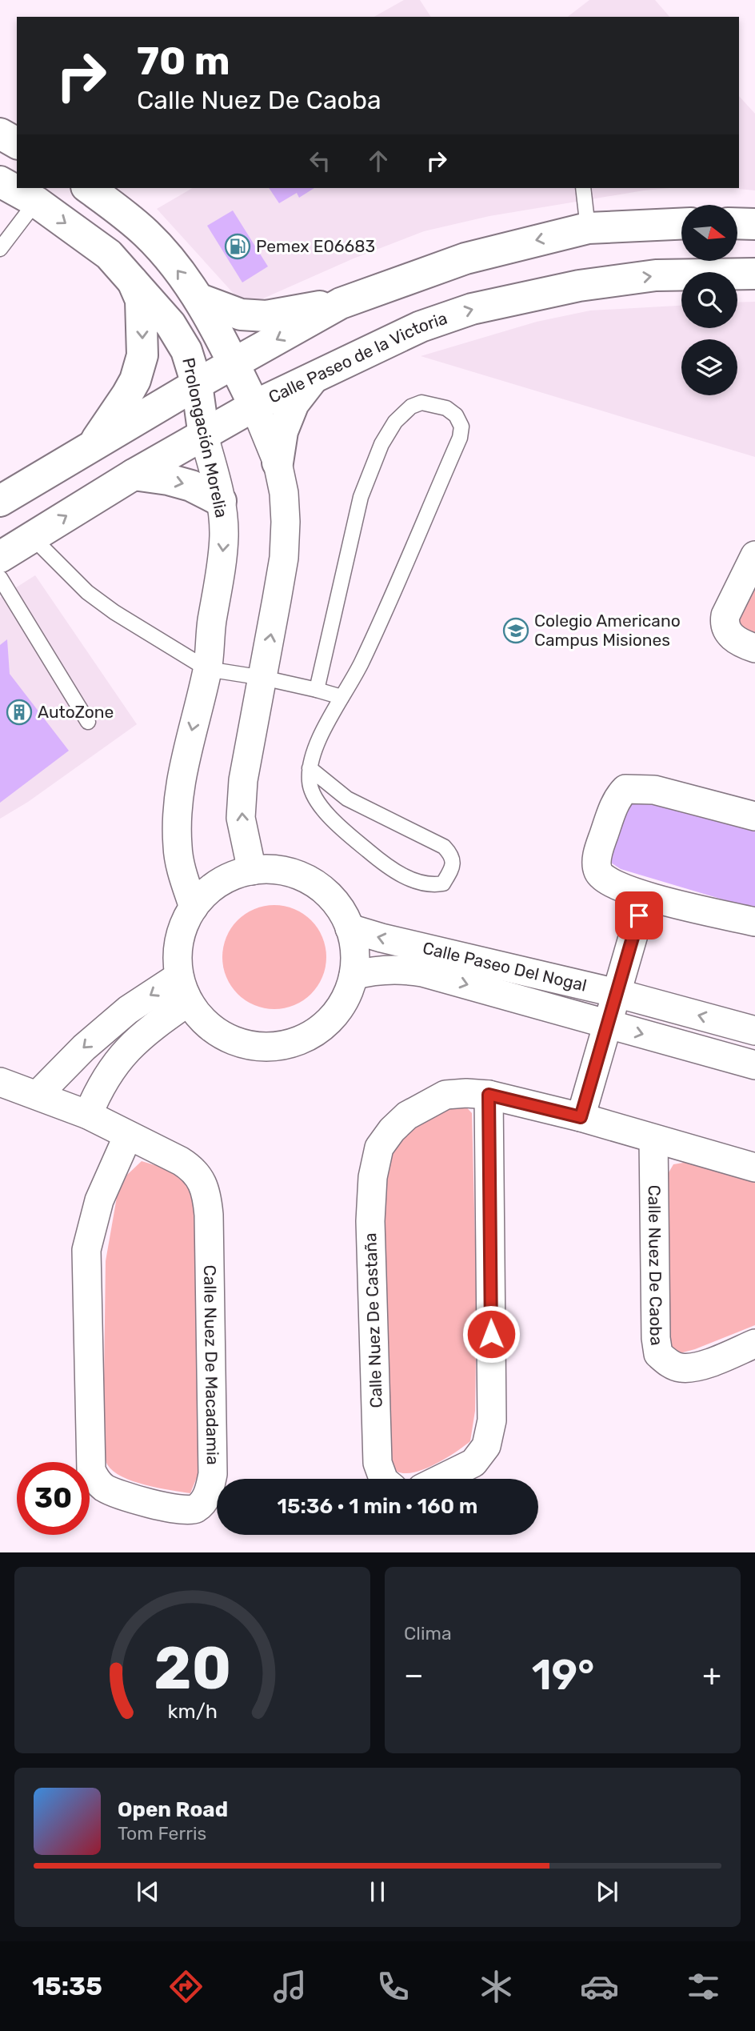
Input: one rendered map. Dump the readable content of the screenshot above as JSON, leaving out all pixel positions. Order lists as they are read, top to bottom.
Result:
{
  "streets": {
    "main road": ["Calle Paseo de la Victoria", "Prolongación Morelia"],
    "street": [
      "Calle Paseo Del Nogal",
      "Calle Nuez De Caoba",
      "Calle Nuez De Castaña",
      "Calle Nuez De Macadamia"
    ]
  },
  "crossings": [
    ["Calle Paseo de la Victoria", "Prolongación Morelia"],
    ["Prolongación Morelia", "Calle Paseo Del Nogal"]
  ],
  "one_way": ["Prolongación Morelia"],
  "places": {
    "fuel station": ["Pemex E06683"],
    "school or university": ["Colegio Americano Campus Misiones"],
    "building": ["AutoZone"]
  },
  "north": "right",
  "page": {
    "turn": ["70 m", "Calle Nuez De Caoba"],
    "limit": "30",
    "trip": "15:36 · 1 min · 160 m",
    "tile": "Clima",
    "heat": ["−", "19°", "+"],
    "song": ["Open Road", "Tom Ferris"],
    "tabs": "15:35",
    "gauge": ["20", "km/h"]
  }
}
